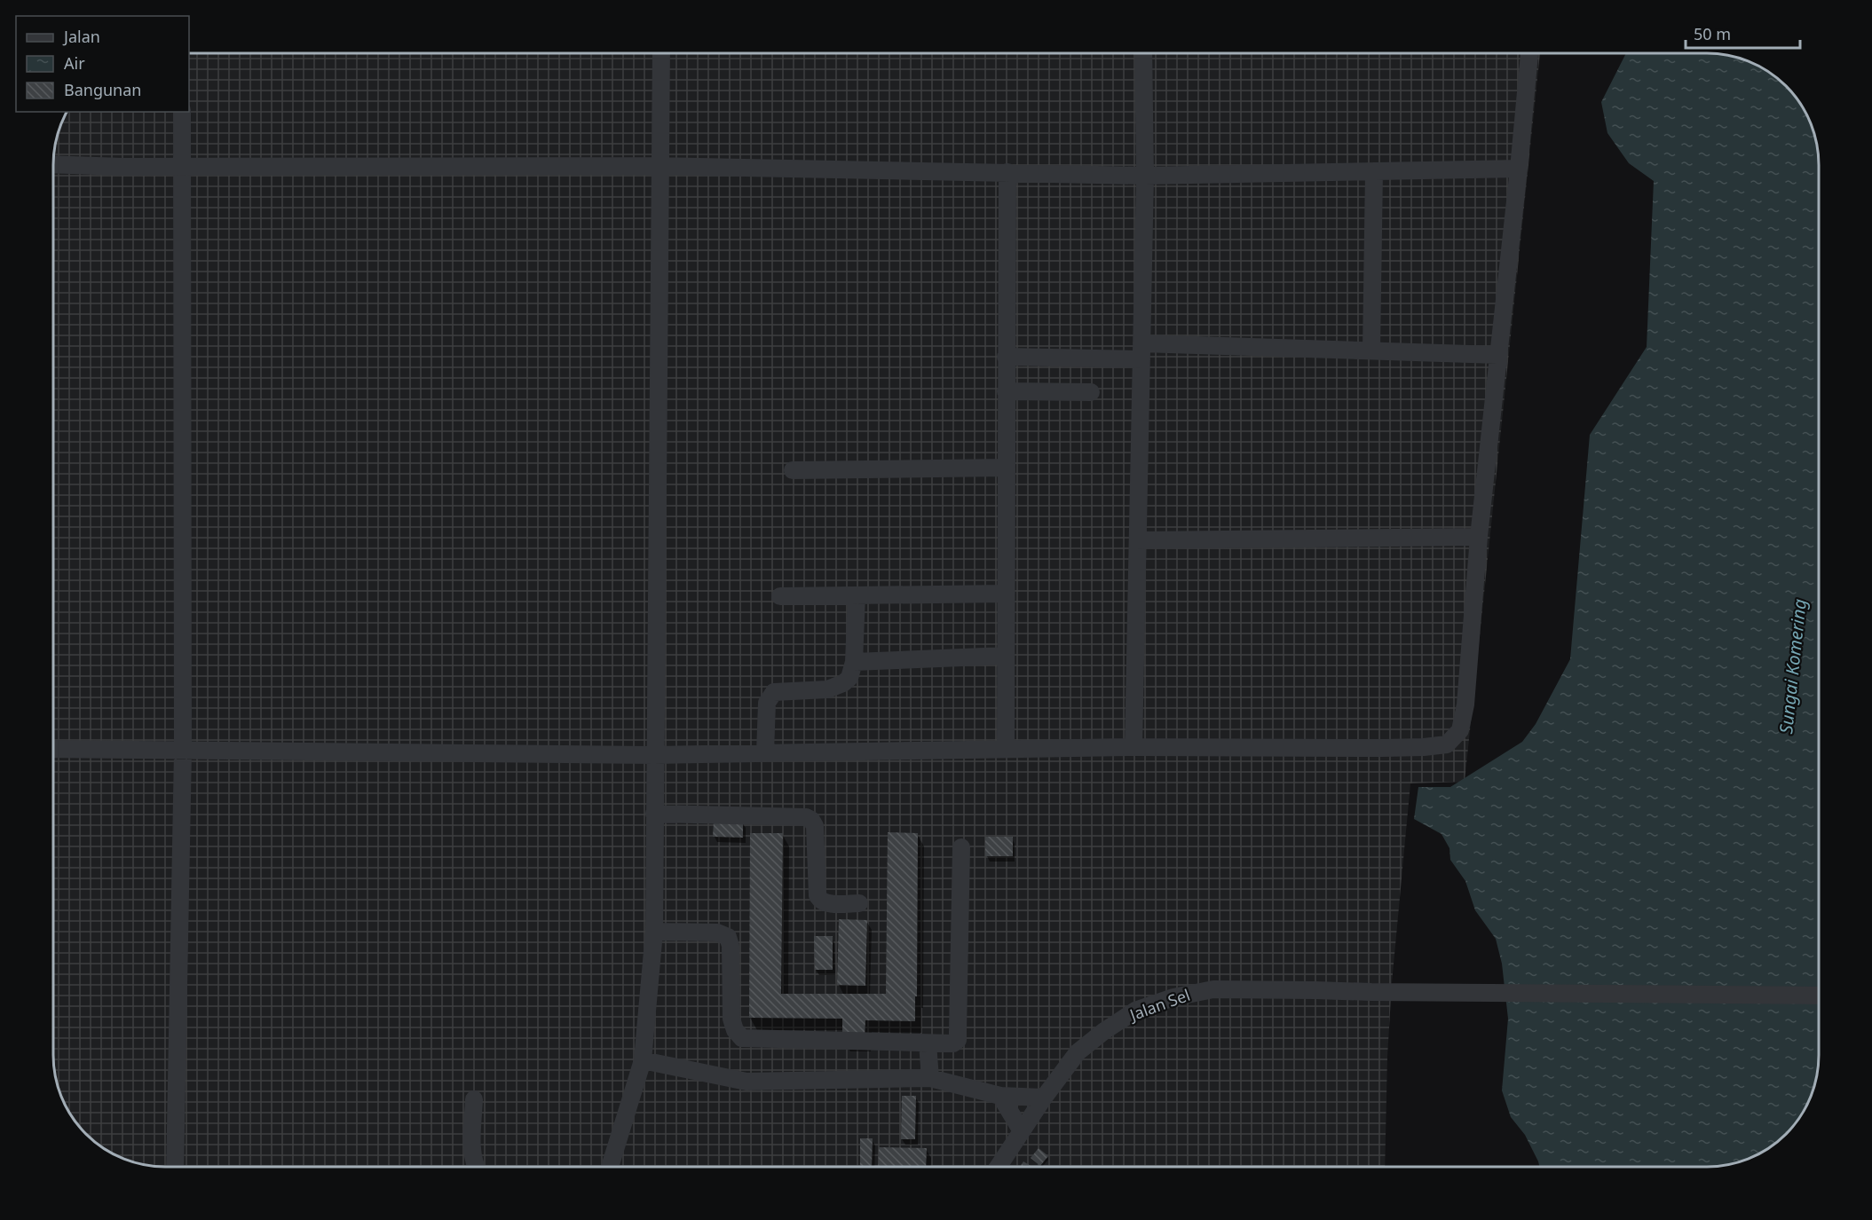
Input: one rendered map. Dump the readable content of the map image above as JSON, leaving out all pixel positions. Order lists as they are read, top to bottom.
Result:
{
  "streets": {
    "street": ["Jalan Sel"]
  },
  "water": ["Sungai Komering"],
  "legend": ["Jalan", "Air", "Bangunan"],
  "scale_bar": "50 m"
}
